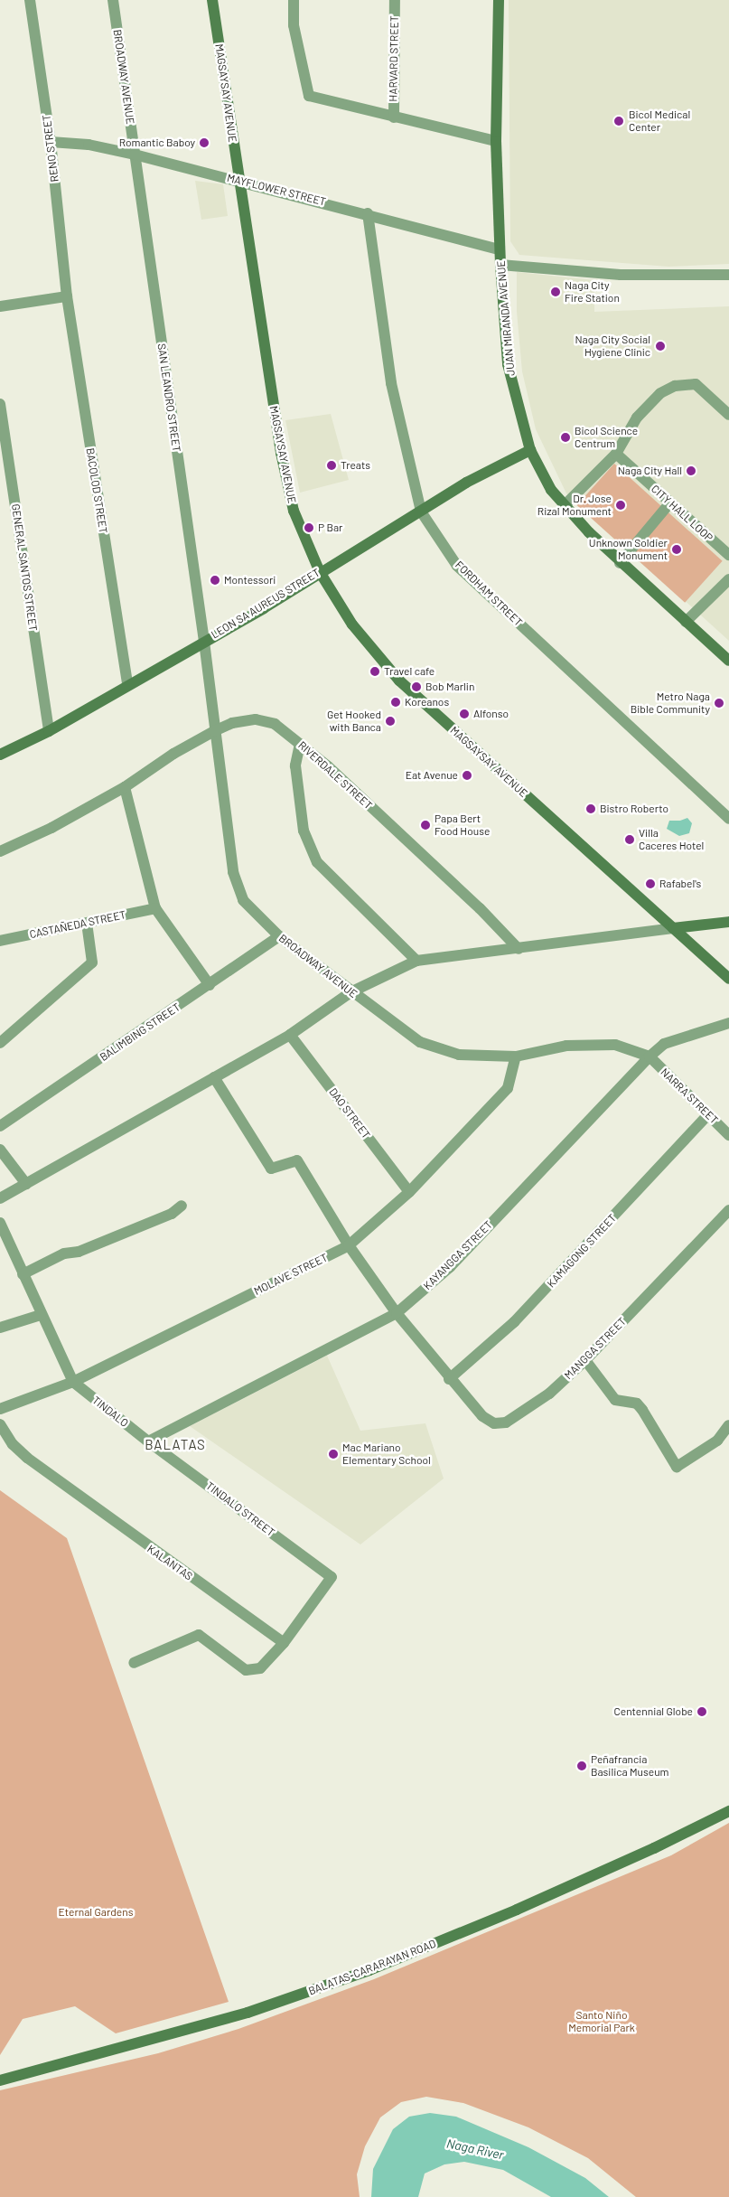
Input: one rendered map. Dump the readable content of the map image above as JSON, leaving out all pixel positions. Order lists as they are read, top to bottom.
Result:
{
  "streets": {
    "main road": [
      "MAGSAYSAY AVENUE",
      "JUAN MIRANDA AVENUE",
      "LEON SA AUREUS STREET",
      "BALATAS-CARARAYAN ROAD"
    ],
    "street": [
      "HARVARD STREET",
      "BROADWAY AVENUE",
      "RENO STREET",
      "MAYFLOWER STREET",
      "SAN LEANDRO STREET",
      "BACOLOD STREET",
      "CITY HALL LOOP",
      "GENERAL SANTOS STREET",
      "FORDHAM STREET",
      "RIVERDALE STREET",
      "CASTAÑEDA STREET",
      "BALIMBING STREET",
      "NARRA STREET",
      "DAO STREET",
      "KAMAGONG STREET",
      "KAYANGGA STREET",
      "MOLAVE STREET",
      "MANGGA STREET",
      "TINDALO",
      "TINDALO STREET",
      "KALANTAS"
    ]
  },
  "crossings": [
    ["BROADWAY AVENUE", "MAYFLOWER STREET"],
    ["BROADWAY AVENUE", "SAN LEANDRO STREET"],
    ["BROADWAY AVENUE", "LEON SA AUREUS STREET"],
    ["BROADWAY AVENUE", "RIVERDALE STREET"],
    ["BROADWAY AVENUE", "BALIMBING STREET"],
    ["BROADWAY AVENUE", "NARRA STREET"],
    ["BROADWAY AVENUE", "KAYANGGA STREET"],
    ["BROADWAY AVENUE", "MOLAVE STREET"],
    ["MAGSAYSAY AVENUE", "MAYFLOWER STREET"],
    ["MAGSAYSAY AVENUE", "LEON SA AUREUS STREET"],
    ["RENO STREET", "MAYFLOWER STREET"],
    ["RENO STREET", "BACOLOD STREET"],
    ["MAYFLOWER STREET", "JUAN MIRANDA AVENUE"],
    ["MAYFLOWER STREET", "SAN LEANDRO STREET"],
    ["MAYFLOWER STREET", "FORDHAM STREET"],
    ["JUAN MIRANDA AVENUE", "LEON SA AUREUS STREET"],
    ["SAN LEANDRO STREET", "LEON SA AUREUS STREET"],
    ["BACOLOD STREET", "LEON SA AUREUS STREET"],
    ["GENERAL SANTOS STREET", "LEON SA AUREUS STREET"],
    ["FORDHAM STREET", "LEON SA AUREUS STREET"],
    ["NARRA STREET", "KAMAGONG STREET"],
    ["NARRA STREET", "KAYANGGA STREET"],
    ["DAO STREET", "MOLAVE STREET"],
    ["KAMAGONG STREET", "MANGGA STREET"],
    ["KAYANGGA STREET", "MANGGA STREET"],
    ["KAYANGGA STREET", "TINDALO"],
    ["KAYANGGA STREET", "TINDALO STREET"],
    ["MOLAVE STREET", "MANGGA STREET"],
    ["MOLAVE STREET", "TINDALO"],
    ["TINDALO", "TINDALO STREET"],
    ["TINDALO STREET", "KALANTAS"]
  ],
  "districts": ["BALATAS"],
  "water": ["Naga River"],
  "parks": ["Eternal Gardens", "Santo Niño Memorial Park"],
  "places": [
    "Bicol Medical Center",
    "Romantic Baboy",
    "Naga City Fire Station",
    "Naga City Social Hygiene Clinic",
    "Bicol Science Centrum",
    "Treats",
    "Naga City Hall",
    "Dr. Jose Rizal Monument",
    "P Bar",
    "Unknown Soldier Monument",
    "Montessori",
    "Travel cafe",
    "Bob Marlin",
    "Koreanos",
    "Metro Naga Bible Community",
    "Alfonso",
    "Get Hooked with Banca",
    "Eat Avenue",
    "Bistro Roberto",
    "Papa Bert Food House",
    "Villa Caceres Hotel",
    "Rafabel's",
    "Mac Mariano Elementary School",
    "Centennial Globe",
    "Peñafrancia Basilica Museum"
  ]
}
